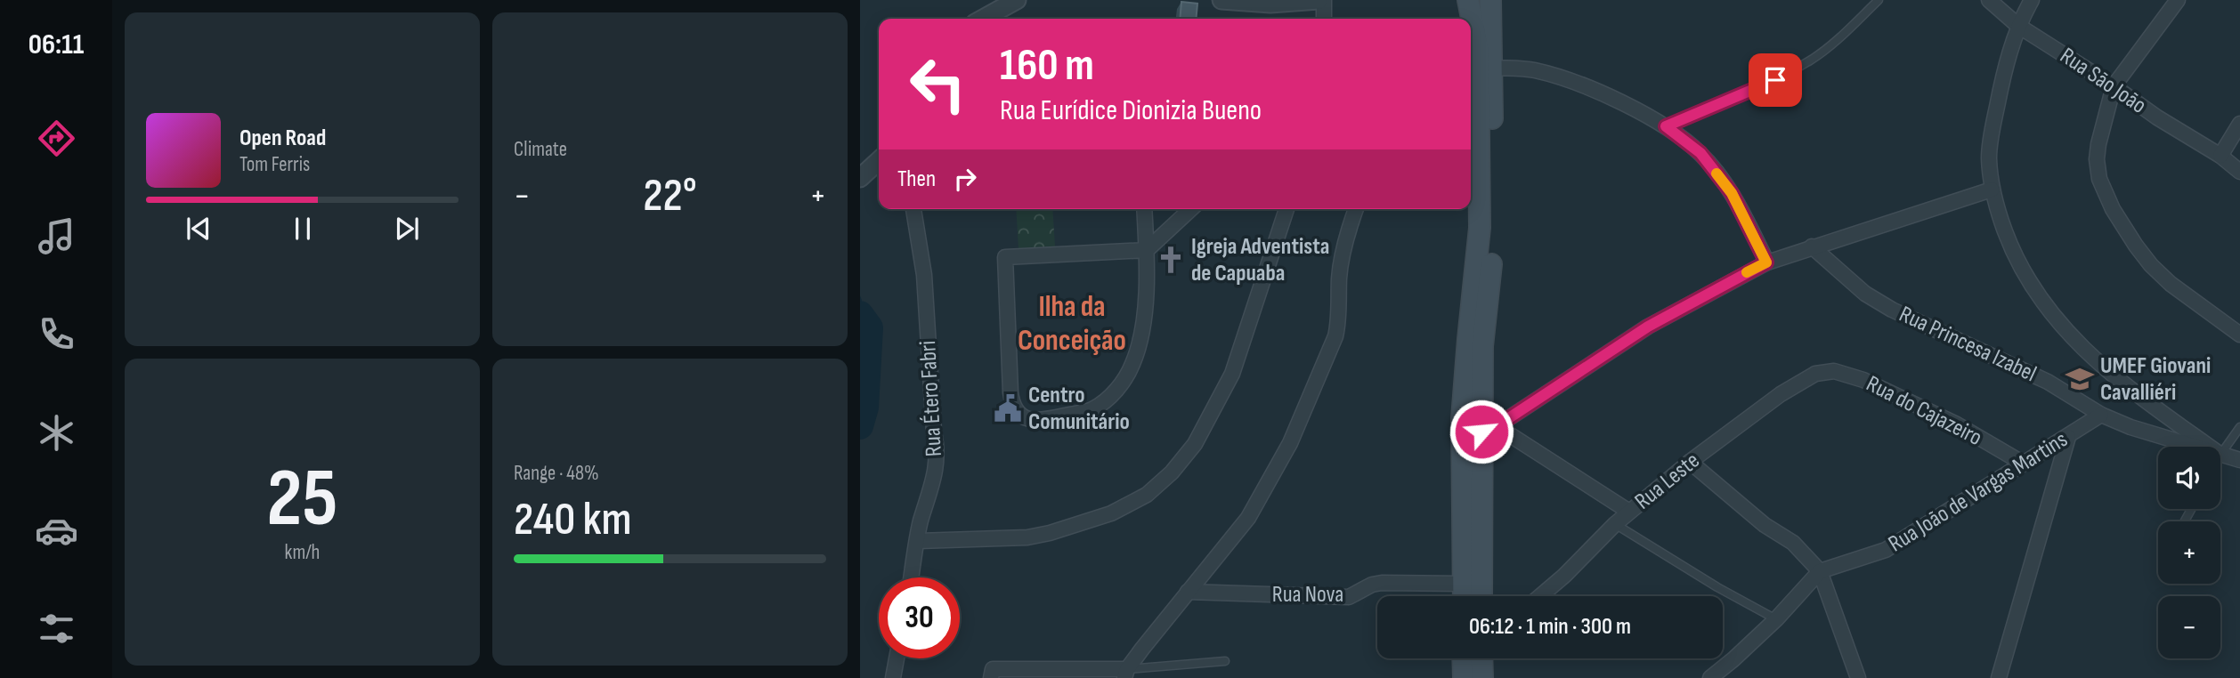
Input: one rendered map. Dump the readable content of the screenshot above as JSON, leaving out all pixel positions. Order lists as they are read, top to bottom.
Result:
{
  "streets": {
    "street": [
      "Rua São João",
      "Rua Princesa Izabel",
      "Rua Étero Fabri",
      "Rua do Cajazeiro",
      "Rua Leste",
      "Rua João de Vargas Martins",
      "Rua Nova"
    ]
  },
  "crossings": [
    ["Rua Princesa Izabel", "Rua João de Vargas Martins"],
    ["Rua do Cajazeiro", "Rua Leste"],
    ["Rua do Cajazeiro", "Rua João de Vargas Martins"]
  ],
  "districts": ["Ilha da Conceição"],
  "places": {
    "church": ["Igreja Adventista de Capuaba"],
    "school or university": ["UMEF Giovani Cavalliéri"],
    "public building": ["Centro Comunitário"]
  },
  "page": {
    "tabs": "06:11",
    "tile": [
      "Climate",
      ["25", "km/h"],
      ["Range · 48%", "240 km"]
    ],
    "turn": ["160 m", "Rua Eurídice Dionizia Bueno"],
    "song": ["Open Road", "Tom Ferris"],
    "then": "Then",
    "heat": ["−", "22°", "+"],
    "map_buttons": ["+", "−"],
    "limit": "30",
    "trip": "06:12 · 1 min · 300 m"
  }
}
